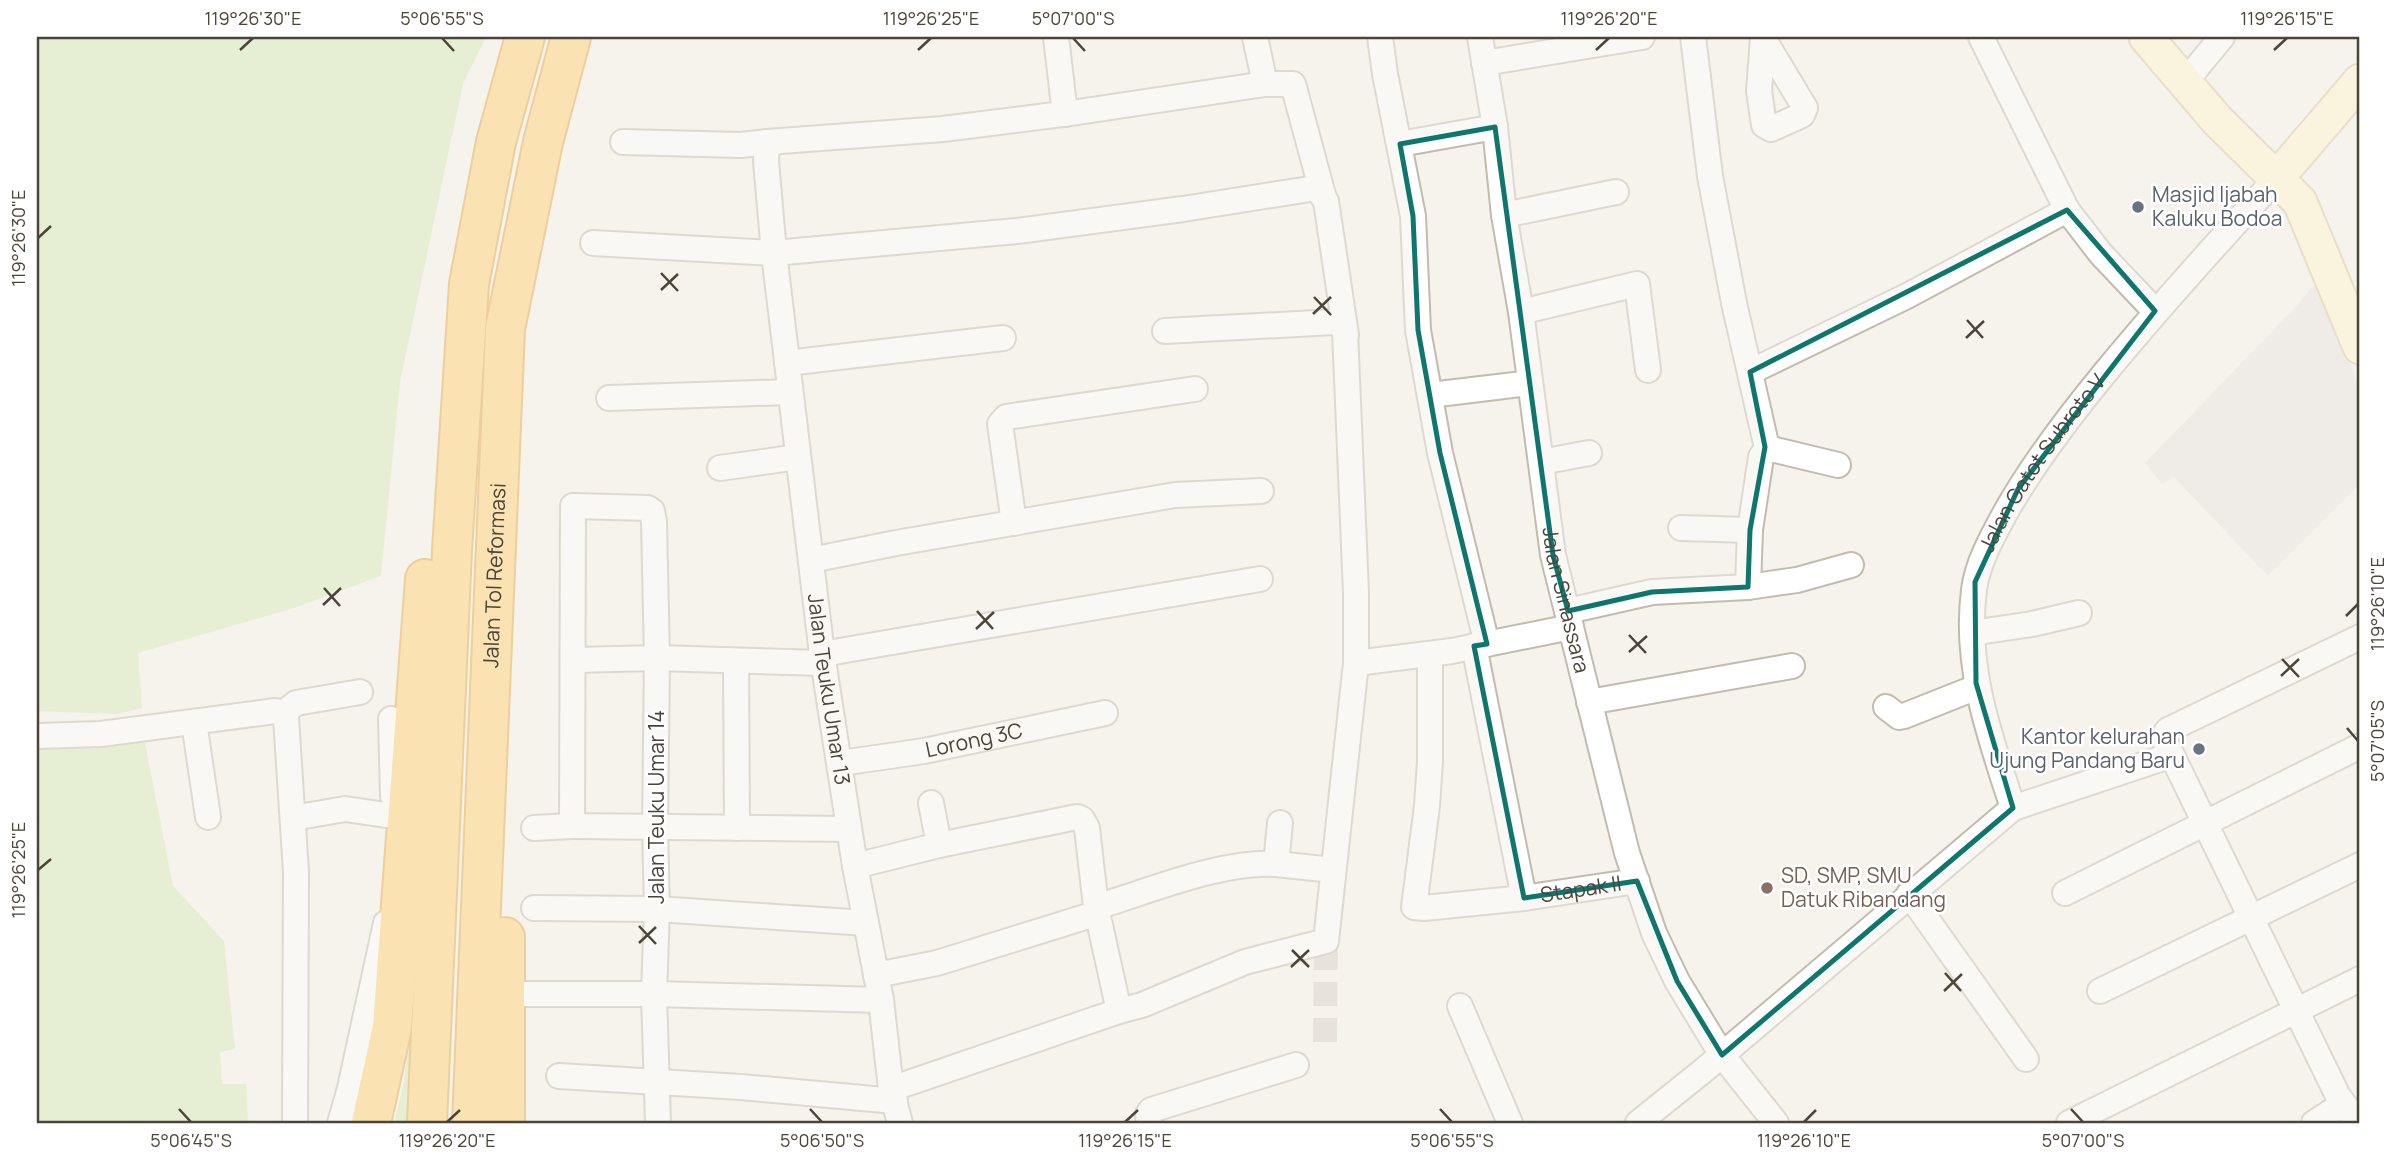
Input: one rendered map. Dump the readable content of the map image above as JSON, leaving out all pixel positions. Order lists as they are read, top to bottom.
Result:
{
  "streets": {
    "highway": ["Jalan Tol Reformasi"],
    "street": [
      "Jalan Gatot Subroto V",
      "Jalan Sinassara",
      "Jalan Teuku Umar 13",
      "Lorong 3C",
      "Jalan Teuku Umar 14",
      "Stapak II"
    ]
  },
  "crossings": [
    ["Jalan Sinassara", "Stapak II"],
    ["Jalan Teuku Umar 13", "Lorong 3C"]
  ],
  "places": ["Masjid Ijabah Kaluku Bodoa", "Kantor kelurahan Ujung Pandang Baru", "SD, SMP, SMU Datuk Ribandang"],
  "coordinates": [
    "119°26'30\"E",
    "5°06'55\"S",
    "119°26'25\"E",
    "5°07'00\"S",
    "119°26'20\"E",
    "119°26'15\"E",
    "119°26'10\"E",
    "5°07'05\"S",
    "5°06'45\"S",
    "5°06'50\"S"
  ]
}
